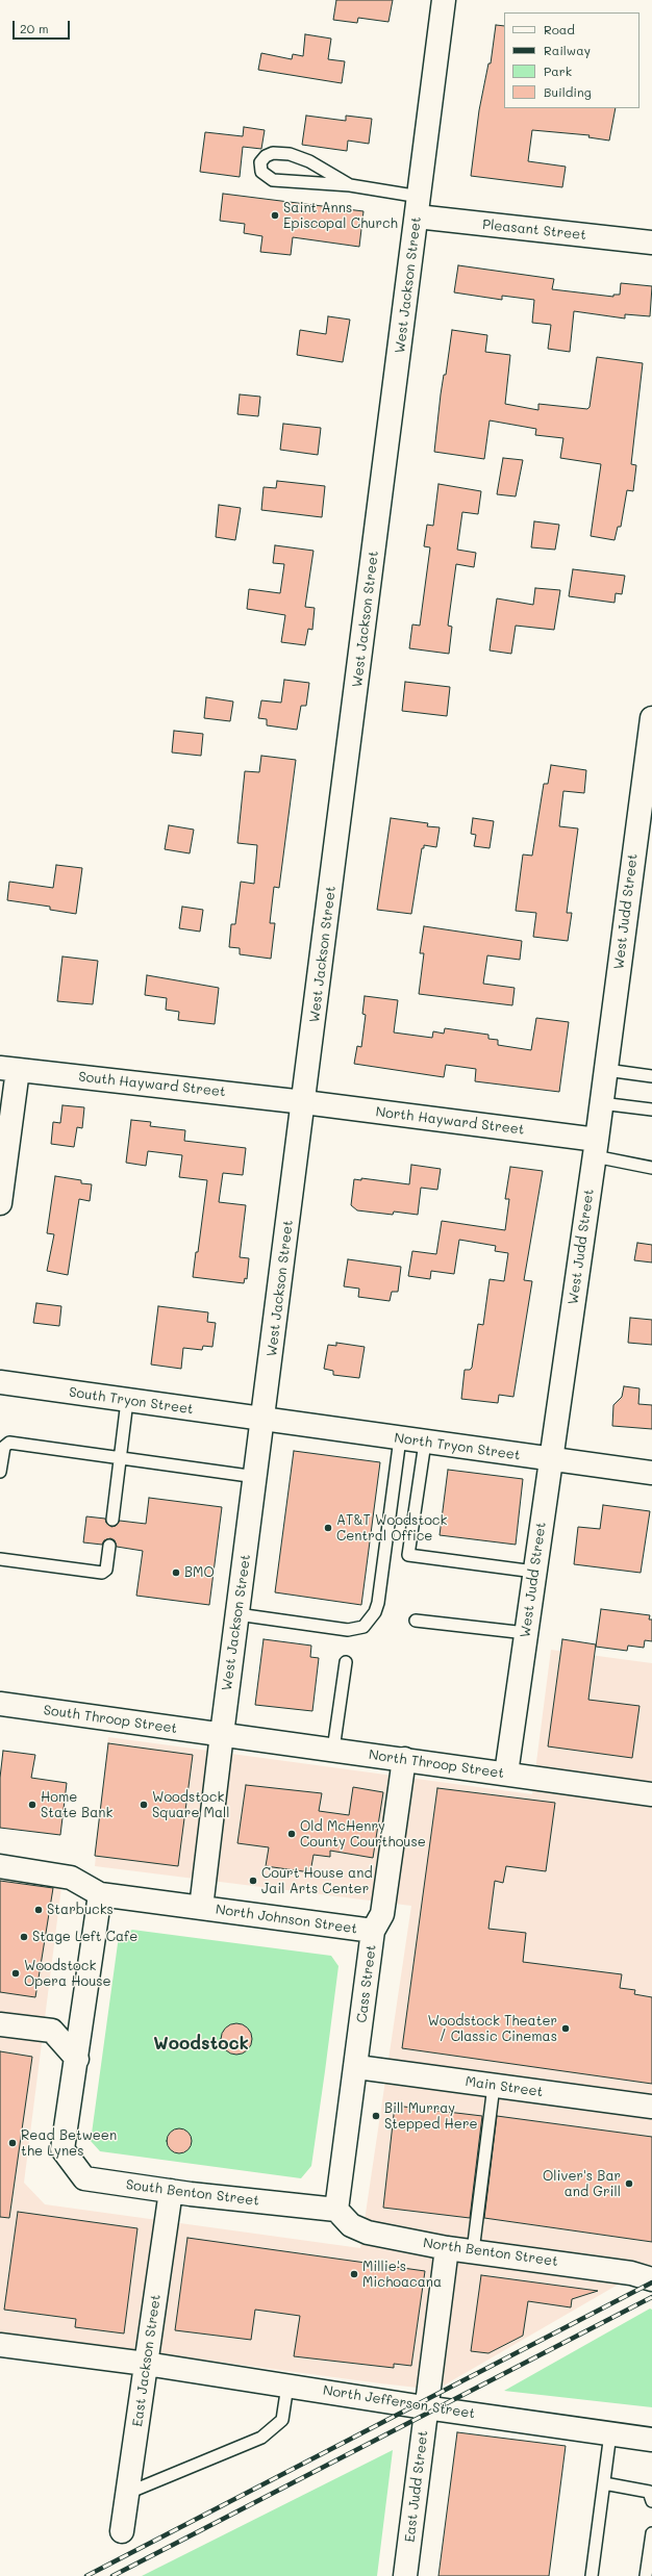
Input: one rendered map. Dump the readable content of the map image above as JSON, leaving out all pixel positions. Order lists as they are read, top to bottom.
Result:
{
  "streets": {
    "street": [
      "Pleasant Street",
      "West Jackson Street",
      "West Judd Street",
      "South Hayward Street",
      "North Hayward Street",
      "South Tryon Street",
      "North Tryon Street",
      "South Throop Street",
      "North Throop Street",
      "North Johnson Street",
      "Cass Street",
      "Main Street",
      "South Benton Street",
      "North Benton Street",
      "East Jackson Street",
      "North Jefferson Street",
      "East Judd Street"
    ]
  },
  "crossings": [
    ["Pleasant Street", "West Jackson Street"],
    ["West Jackson Street", "South Hayward Street"],
    ["West Jackson Street", "North Hayward Street"],
    ["West Jackson Street", "South Tryon Street"],
    ["West Jackson Street", "North Tryon Street"],
    ["West Jackson Street", "South Throop Street"],
    ["West Jackson Street", "North Throop Street"],
    ["West Jackson Street", "North Johnson Street"],
    ["West Judd Street", "North Hayward Street"],
    ["West Judd Street", "North Tryon Street"],
    ["West Judd Street", "North Throop Street"],
    ["South Hayward Street", "North Hayward Street"],
    ["South Tryon Street", "North Tryon Street"],
    ["South Throop Street", "North Throop Street"],
    ["North Throop Street", "Cass Street"],
    ["North Johnson Street", "Cass Street"],
    ["Cass Street", "Main Street"],
    ["Cass Street", "South Benton Street"],
    ["Cass Street", "North Benton Street"],
    ["South Benton Street", "North Benton Street"],
    ["South Benton Street", "East Jackson Street"],
    ["North Benton Street", "East Judd Street"],
    ["East Jackson Street", "North Jefferson Street"],
    ["North Jefferson Street", "East Judd Street"]
  ],
  "districts": ["Woodstock"],
  "places": [
    "Saint Anns Episcopal Church",
    "AT&T Woodstock Central Office",
    "BMO",
    "Home State Bank",
    "Woodstock Square Mall",
    "Old McHenry County Courthouse",
    "Court House and Jail Arts Center",
    "Starbucks",
    "Stage Left Cafe",
    "Woodstock Opera House",
    "Woodstock Theater / Classic Cinemas",
    "Bill Murray Stepped Here",
    "Read Between the Lynes",
    "Oliver's Bar and Grill",
    "Millie's Michoacana"
  ],
  "legend": [
    "Road",
    "Railway",
    "Park",
    "Building"
  ],
  "scale_bar": "20 m"
}
